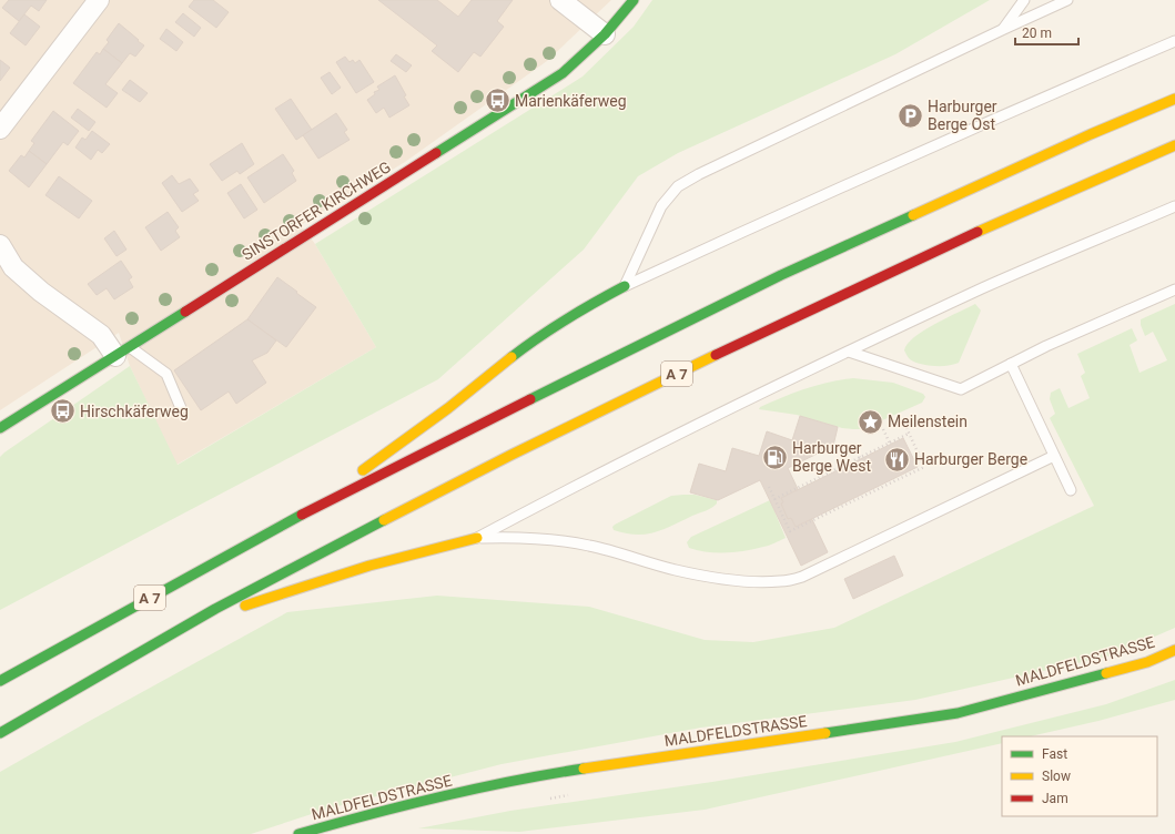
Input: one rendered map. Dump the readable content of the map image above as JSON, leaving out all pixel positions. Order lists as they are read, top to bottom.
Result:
{
  "streets": {
    "main road": ["SINSTORFER KIRCHWEG", "A 7", "MALDFELDSTRASSE"]
  },
  "places": {
    "bus stop": ["Marienkäferweg", "Hirschkäferweg"],
    "parking": ["Harburger Berge Ost"],
    "place": ["Meilenstein"],
    "fuel station": ["Harburger Berge West"],
    "restaurant": ["Harburger Berge"]
  },
  "legend": ["Fast", "Slow", "Jam"],
  "scale_bar": "20 m"
}
